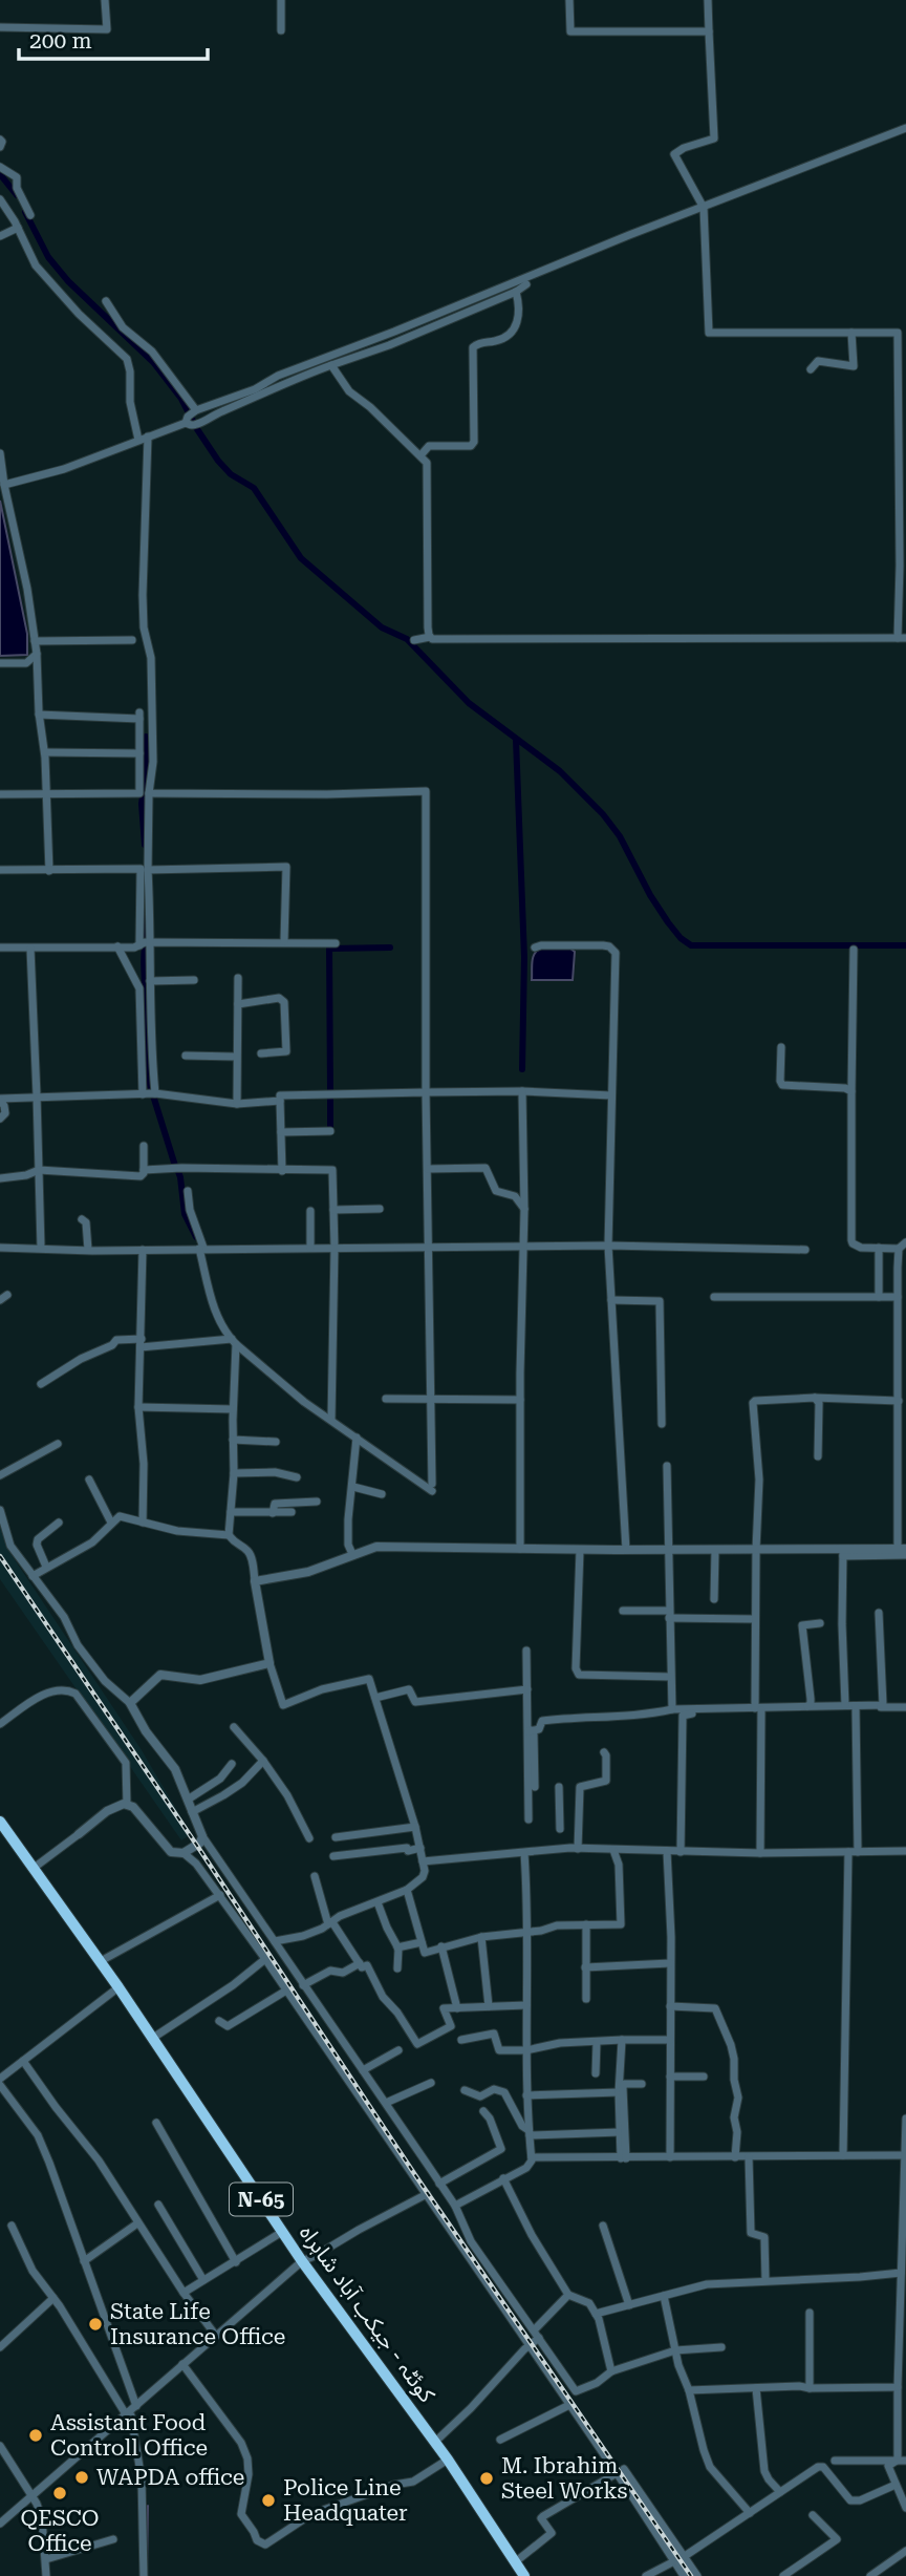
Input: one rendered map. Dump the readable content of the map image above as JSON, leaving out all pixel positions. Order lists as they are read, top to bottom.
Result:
{
  "streets": {
    "highway": ["N-65", "کوئٹہ - جیکب آباد شاہراہ"]
  },
  "places": [
    "State Life Insurance Office",
    "Assistant Food Controll Office",
    "WAPDA office",
    "M. Ibrahim Steel Works",
    "QESCO Office",
    "Police Line Headquater"
  ],
  "scale_bar": "200 m"
}
